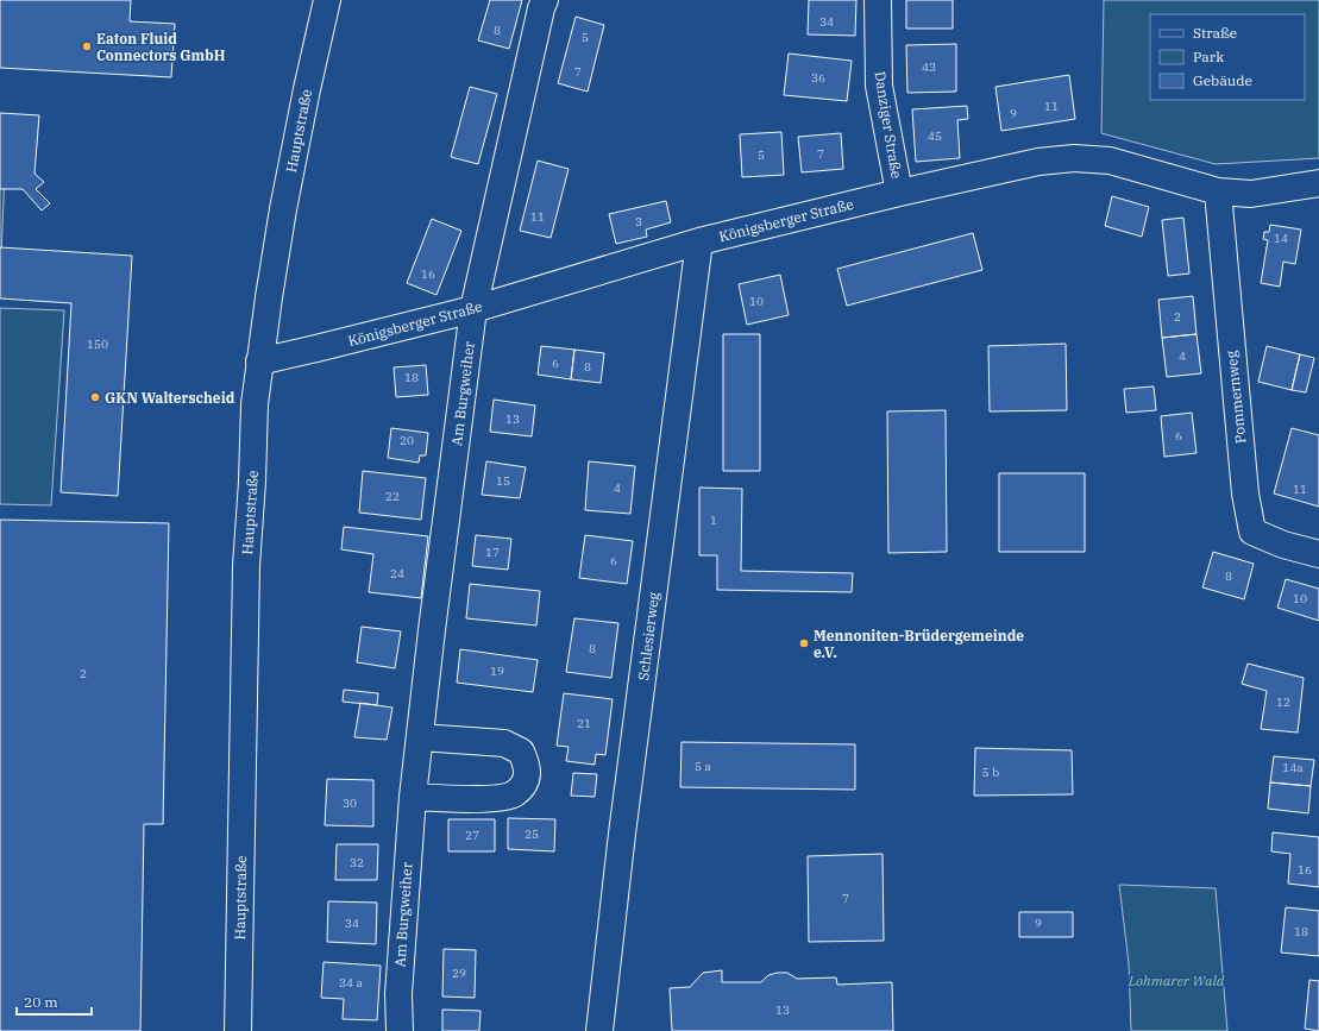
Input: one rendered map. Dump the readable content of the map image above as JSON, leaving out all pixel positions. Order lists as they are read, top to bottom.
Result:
{
  "streets": {
    "street": [
      "Danziger Straße",
      "Hauptstraße",
      "Königsberger Straße",
      "Am Burgweiher",
      "Pommernweg",
      "Schlesierweg"
    ]
  },
  "crossings": [
    ["Danziger Straße", "Königsberger Straße"],
    ["Hauptstraße", "Königsberger Straße"],
    ["Königsberger Straße", "Am Burgweiher"],
    ["Königsberger Straße", "Pommernweg"],
    ["Königsberger Straße", "Schlesierweg"]
  ],
  "parks": ["Lohmarer Wald"],
  "places": ["Eaton Fluid Connectors GmbH", "GKN Walterscheid", "Mennoniten-Brüdergemeinde e.V."],
  "house_numbers": [
    "34",
    "8",
    "5",
    "43",
    "7",
    "36",
    "11",
    "9",
    "45",
    "7",
    "5",
    "11",
    "3",
    "14",
    "16",
    "10",
    "2",
    "150",
    "4",
    "6",
    "8",
    "18",
    "13",
    "6",
    "20",
    "15",
    "4",
    "11",
    "22",
    "1",
    "17",
    "6",
    "24",
    "8",
    "10",
    "8",
    "19",
    "2",
    "12",
    "21",
    "5 a",
    "14a",
    "5 b",
    "30",
    "25",
    "27",
    "32",
    "16",
    "7",
    "34",
    "9",
    "18",
    "29",
    "34 a",
    "13"
  ],
  "legend": ["Straße", "Park", "Gebäude"],
  "scale_bar": "20 m"
}
